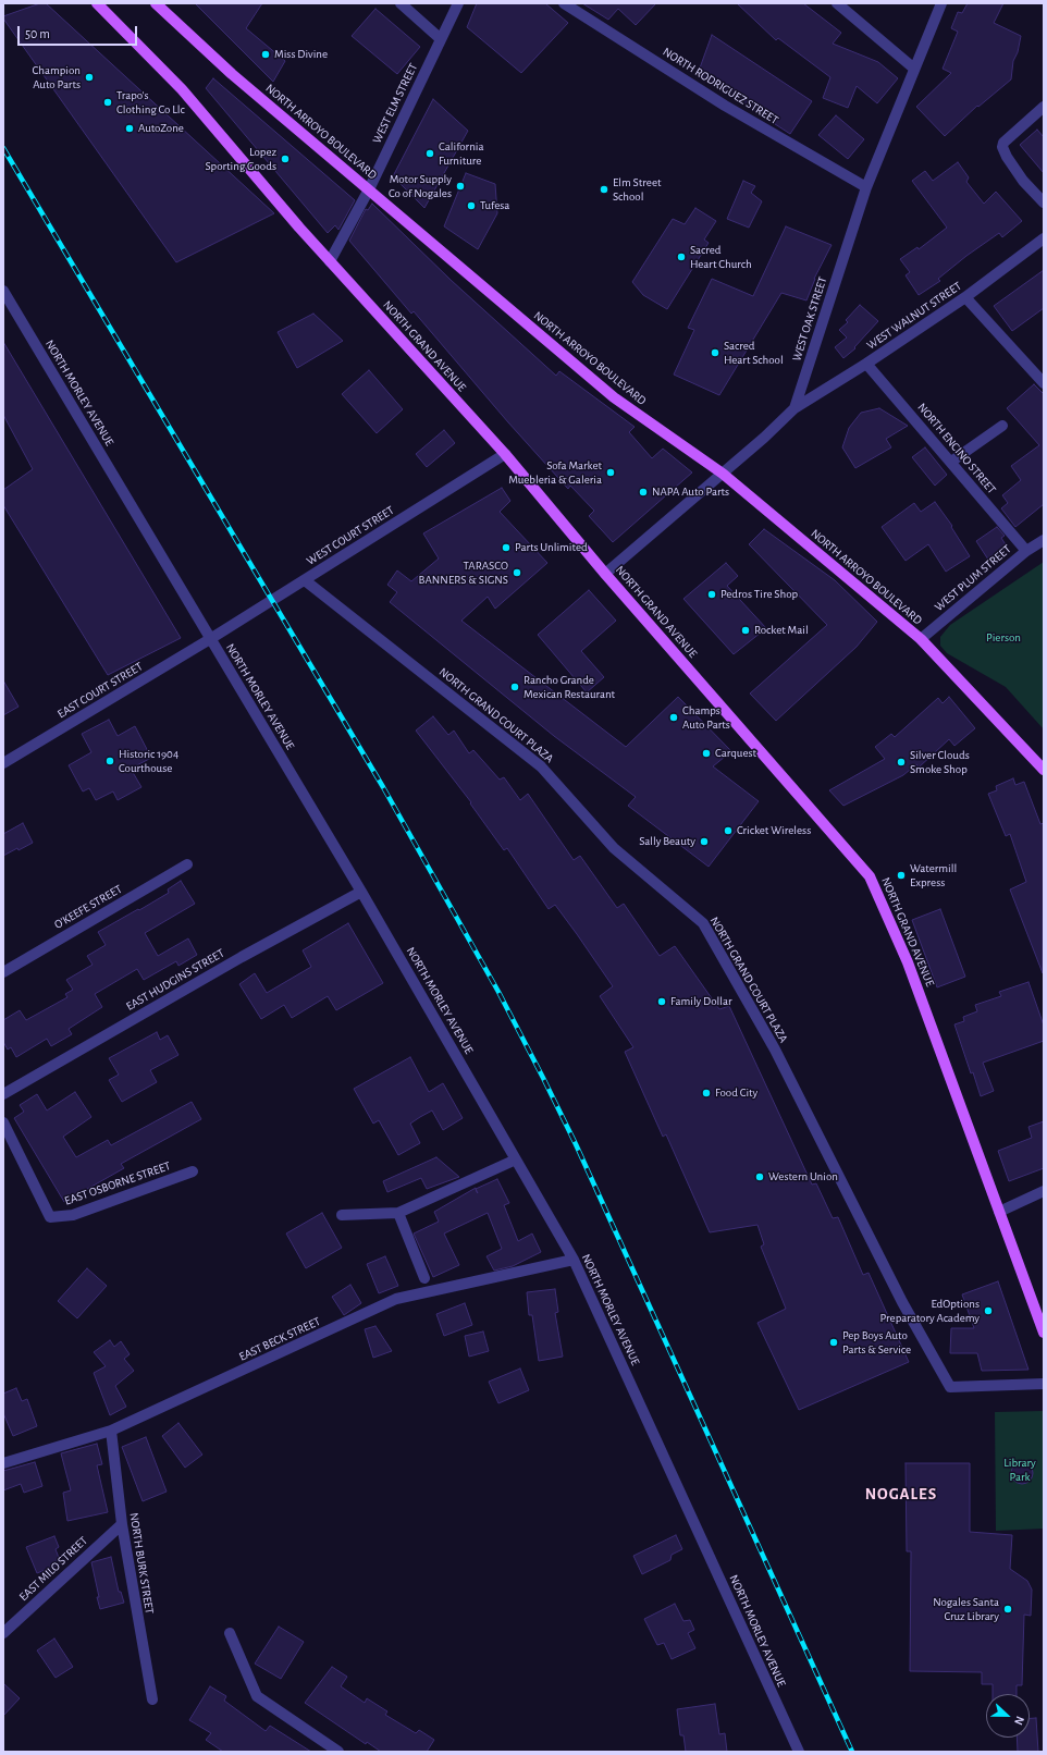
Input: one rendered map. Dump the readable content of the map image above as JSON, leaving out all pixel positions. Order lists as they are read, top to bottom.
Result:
{
  "streets": {
    "main road": ["NORTH ARROYO BOULEVARD", "NORTH GRAND AVENUE"],
    "street": [
      "NORTH RODRIGUEZ STREET",
      "WEST ELM STREET",
      "WEST WALNUT STREET",
      "WEST OAK STREET",
      "NORTH MORLEY AVENUE",
      "NORTH ENCINO STREET",
      "WEST COURT STREET",
      "WEST PLUM STREET",
      "EAST COURT STREET",
      "NORTH GRAND COURT PLAZA",
      "O'KEEFE STREET",
      "EAST HUDGINS STREET",
      "EAST OSBORNE STREET",
      "EAST BECK STREET",
      "NORTH BURK STREET",
      "EAST MILO STREET"
    ]
  },
  "crossings": [
    ["NORTH RODRIGUEZ STREET", "WEST OAK STREET"],
    ["WEST ELM STREET", "NORTH ARROYO BOULEVARD"],
    ["WEST ELM STREET", "NORTH GRAND AVENUE"],
    ["NORTH ARROYO BOULEVARD", "WEST OAK STREET"],
    ["NORTH ARROYO BOULEVARD", "WEST PLUM STREET"],
    ["WEST WALNUT STREET", "WEST OAK STREET"],
    ["WEST WALNUT STREET", "NORTH ENCINO STREET"],
    ["WEST OAK STREET", "NORTH GRAND AVENUE"],
    ["NORTH GRAND AVENUE", "WEST COURT STREET"],
    ["NORTH MORLEY AVENUE", "WEST COURT STREET"],
    ["NORTH MORLEY AVENUE", "EAST COURT STREET"],
    ["NORTH MORLEY AVENUE", "EAST HUDGINS STREET"],
    ["NORTH MORLEY AVENUE", "EAST BECK STREET"],
    ["NORTH ENCINO STREET", "WEST PLUM STREET"],
    ["WEST COURT STREET", "EAST COURT STREET"],
    ["WEST COURT STREET", "NORTH GRAND COURT PLAZA"],
    ["EAST BECK STREET", "NORTH BURK STREET"],
    ["NORTH BURK STREET", "EAST MILO STREET"]
  ],
  "districts": ["NOGALES"],
  "parks": ["Pierson", "Library Park"],
  "places": [
    "Miss Divine",
    "Champion Auto Parts",
    "Trapo's Clothing Co Llc",
    "AutoZone",
    "California Furniture",
    "Lopez Sporting Goods",
    "Motor Supply Co of Nogales",
    "Elm Street School",
    "Tufesa",
    "Sacred Heart Church",
    "Sacred Heart School",
    "Sofa Market Muebleria & Galeria",
    "NAPA Auto Parts",
    "Parts Unlimited",
    "TARASCO BANNERS & SIGNS",
    "Pedros Tire Shop",
    "Rocket Mail",
    "Rancho Grande Mexican Restaurant",
    "Champs Auto Parts",
    "Carquest",
    "Historic 1904 Courthouse",
    "Silver Clouds Smoke Shop",
    "Cricket Wireless",
    "Sally Beauty",
    "Watermill Express",
    "Family Dollar",
    "Food City",
    "Western Union",
    "EdOptions Preparatory Academy",
    "Pep Boys Auto Parts & Service",
    "Nogales Santa Cruz Library"
  ],
  "scale_bar": "50 m",
  "north": "right"
}
